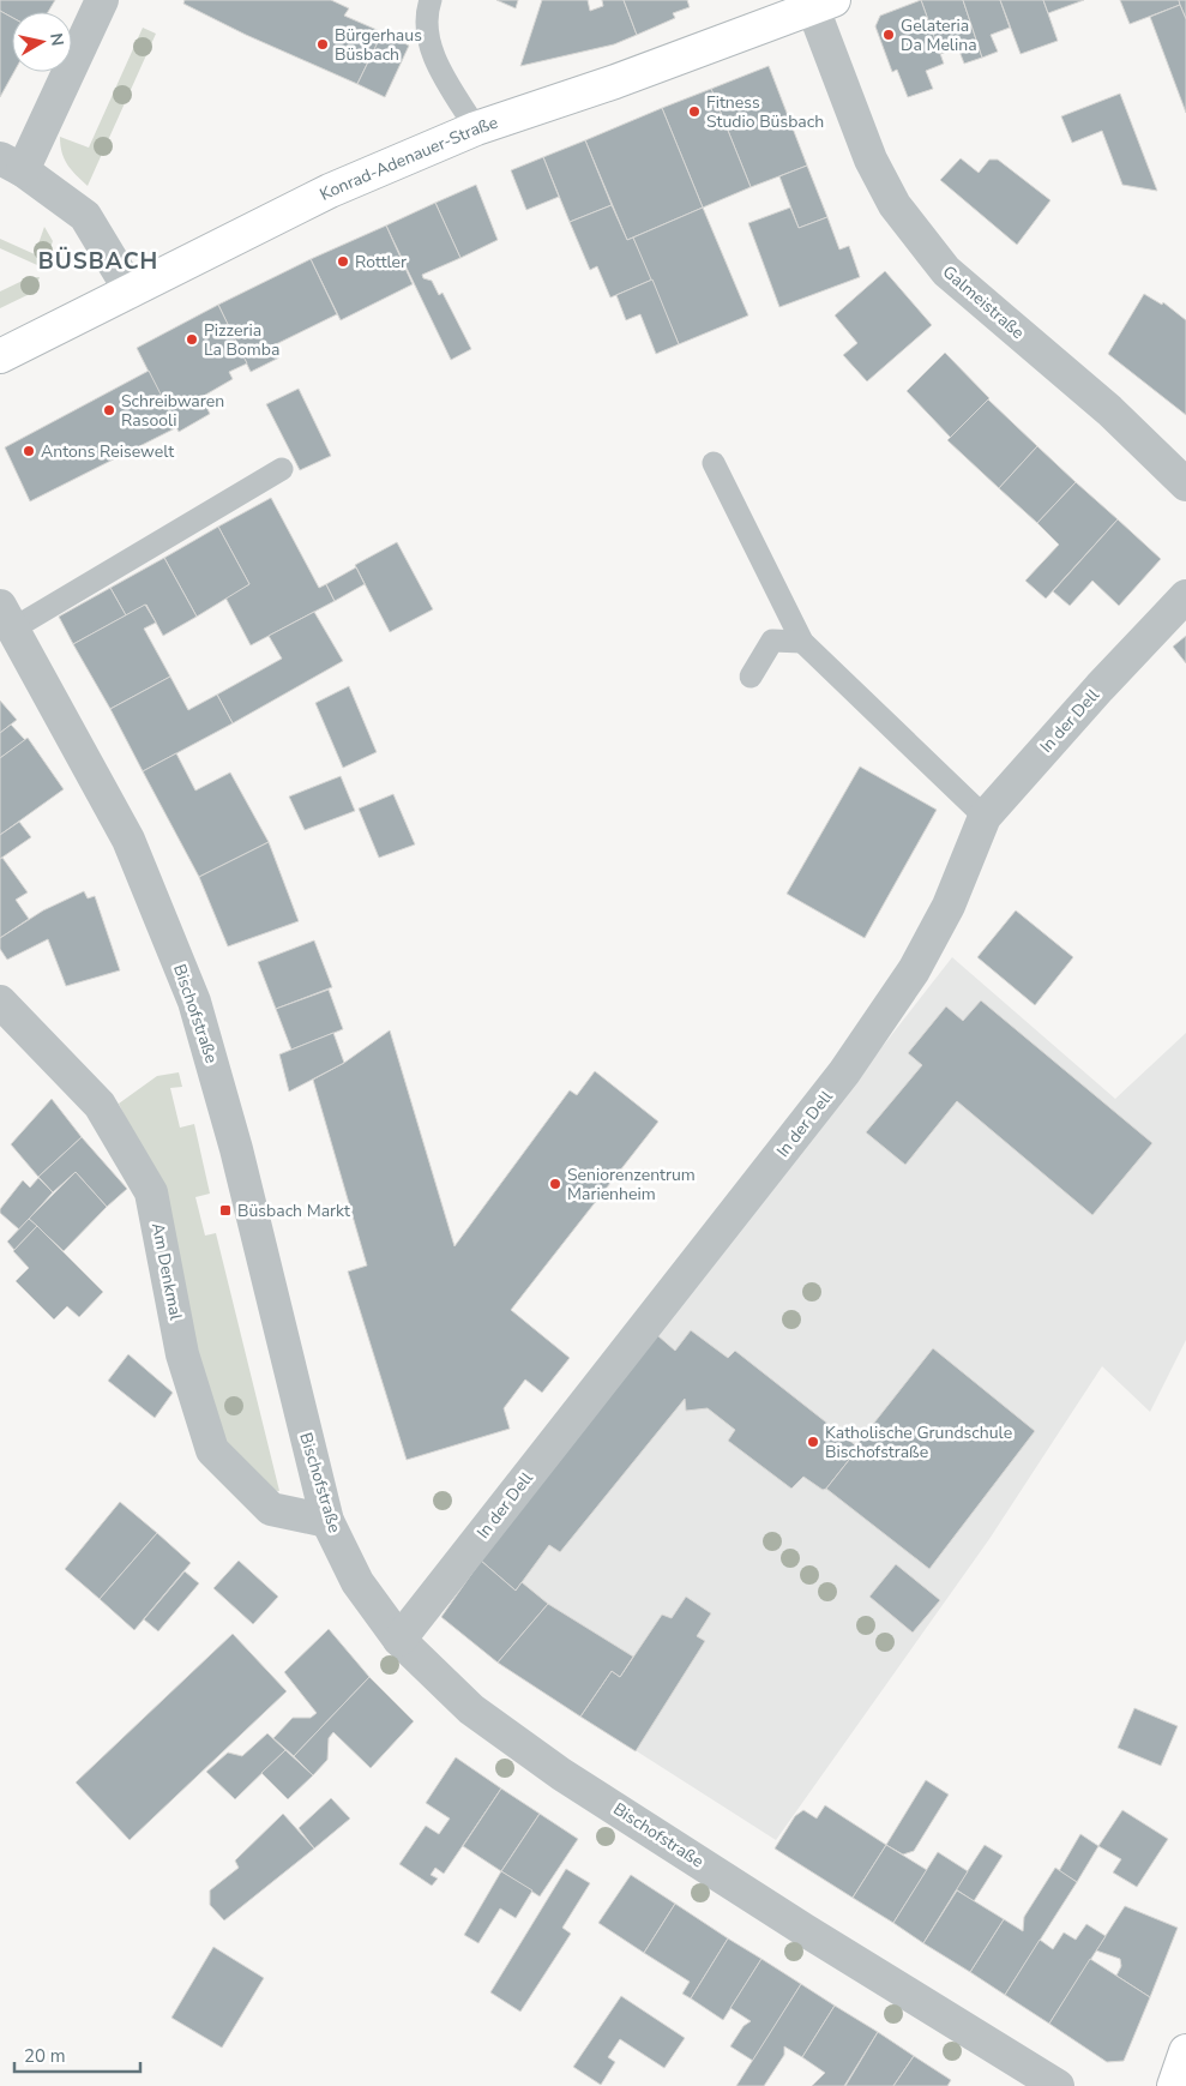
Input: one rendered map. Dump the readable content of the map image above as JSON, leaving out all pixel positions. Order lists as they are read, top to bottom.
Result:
{
  "streets": {
    "street": [
      "Konrad-Adenauer-Straße",
      "Galmeistraße",
      "In der Dell",
      "Bischofstraße",
      "Am Denkmal"
    ]
  },
  "crossings": [
    ["Konrad-Adenauer-Straße", "Galmeistraße"],
    ["In der Dell", "Bischofstraße"],
    ["Bischofstraße", "Am Denkmal"]
  ],
  "districts": ["BÜSBACH"],
  "places": {
    "other": [
      "Gelateria Da Melina",
      "Bürgerhaus Büsbach",
      "Fitness Studio Büsbach",
      "Rottler",
      "Pizzeria La Bomba",
      "Schreibwaren Rasooli",
      "Antons Reisewelt",
      "Seniorenzentrum Marienheim",
      "Katholische Grundschule Bischofstraße"
    ],
    "transit": ["Büsbach Markt"]
  },
  "scale_bar": "20 m",
  "north": "right"
}
